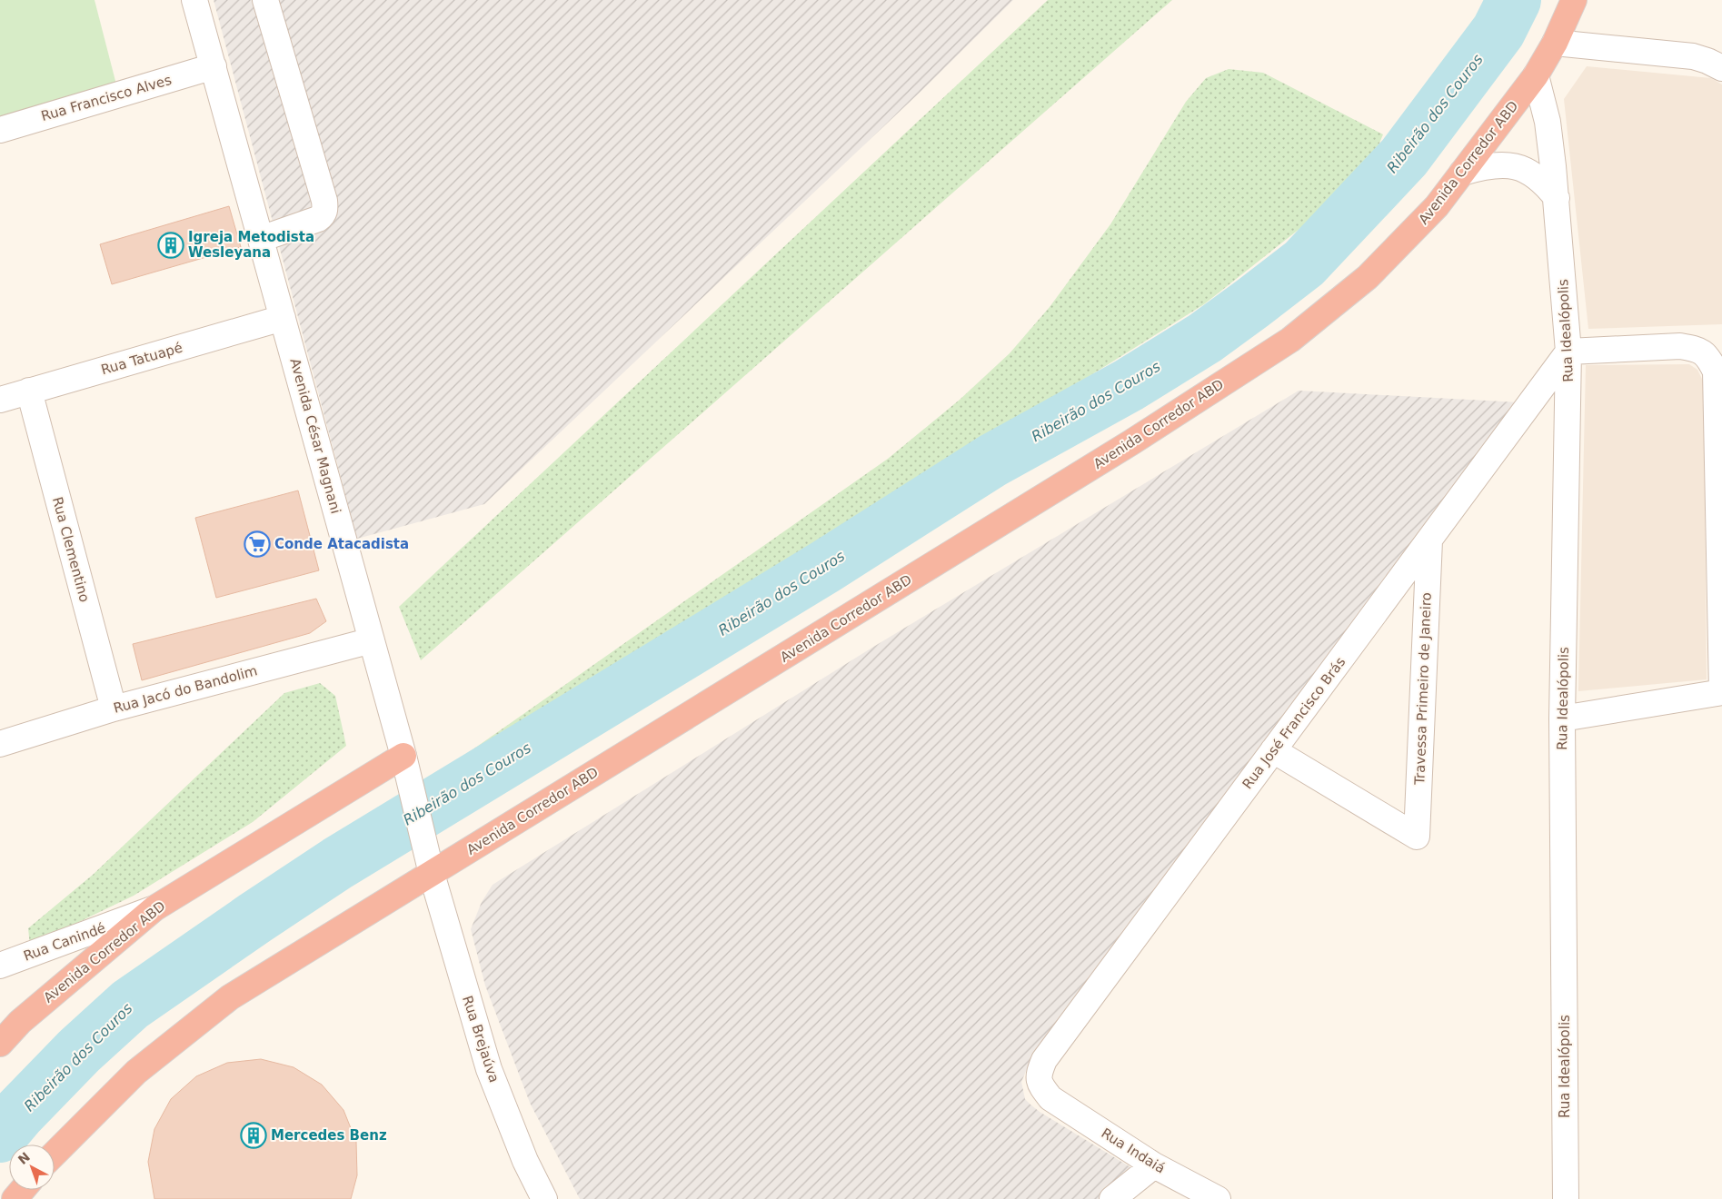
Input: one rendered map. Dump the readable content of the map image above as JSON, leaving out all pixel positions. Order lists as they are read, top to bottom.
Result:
{
  "streets": {
    "highway": ["Avenida Corredor ABD"],
    "street": [
      "Rua Francisco Alves",
      "Rua Idealópolis",
      "Rua Tatuapé",
      "Avenida César Magnani",
      "Rua Clementino",
      "Travessa Primeiro de Janeiro",
      "Rua Jacó do Bandolim",
      "Rua José Francisco Brás",
      "Rua Canindé",
      "Rua Brejaúva",
      "Rua Indaiá"
    ]
  },
  "crossings": [
    ["Rua Francisco Alves", "Avenida César Magnani"],
    ["Avenida Corredor ABD", "Rua Idealópolis"],
    ["Avenida Corredor ABD", "Avenida César Magnani"],
    ["Avenida Corredor ABD", "Rua Canindé"],
    ["Avenida Corredor ABD", "Rua Brejaúva"],
    ["Rua Idealópolis", "Rua José Francisco Brás"],
    ["Rua Tatuapé", "Avenida César Magnani"],
    ["Rua Tatuapé", "Rua Clementino"],
    ["Avenida César Magnani", "Rua Jacó do Bandolim"],
    ["Avenida César Magnani", "Rua Brejaúva"],
    ["Rua Clementino", "Rua Jacó do Bandolim"],
    ["Travessa Primeiro de Janeiro", "Rua José Francisco Brás"],
    ["Rua José Francisco Brás", "Rua Indaiá"]
  ],
  "water": ["Ribeirão dos Couros"],
  "places": {
    "building": ["Igreja Metodista Wesleyana", "Mercedes Benz"],
    "supermarket": ["Conde Atacadista"]
  },
  "north": "top left"
}
